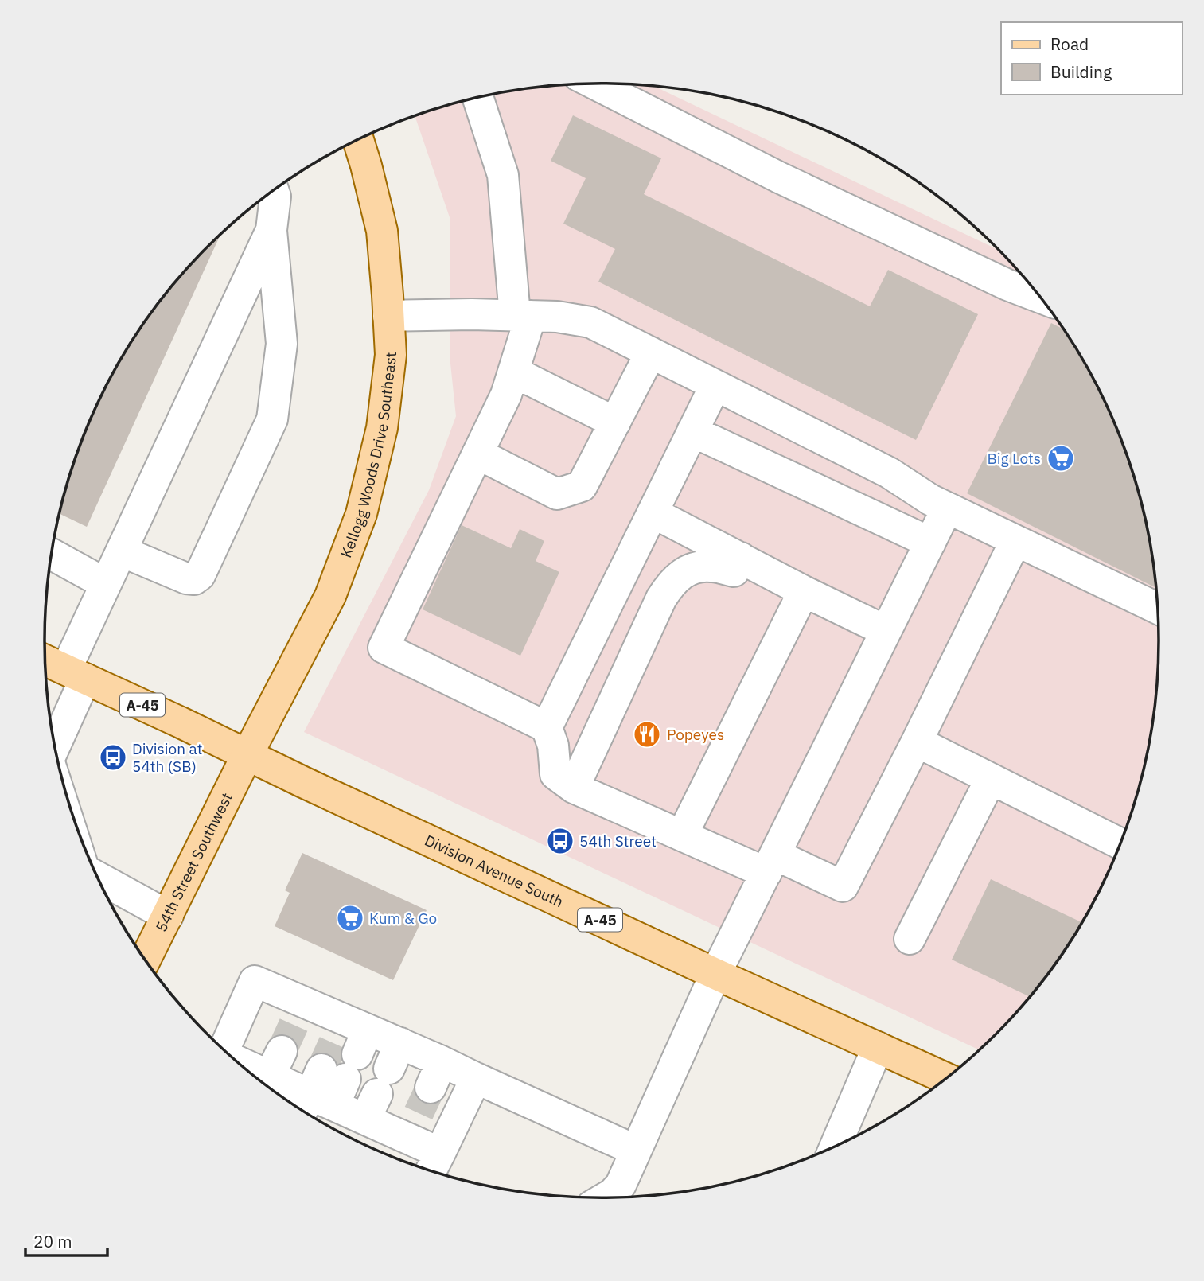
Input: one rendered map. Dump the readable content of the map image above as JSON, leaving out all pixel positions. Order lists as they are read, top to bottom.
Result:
{
  "streets": {
    "main road": [
      "Kellogg Woods Drive Southeast",
      "A-45",
      "54th Street Southwest",
      "Division Avenue South"
    ]
  },
  "crossings": [
    ["Kellogg Woods Drive Southeast", "54th Street Southwest"],
    ["Kellogg Woods Drive Southeast", "Division Avenue South"],
    ["54th Street Southwest", "Division Avenue South"]
  ],
  "places": {
    "supermarket": ["Big Lots", "Kum & Go"],
    "restaurant": ["Popeyes"],
    "bus stop": ["Division at 54th (SB)", "54th Street"]
  },
  "legend": ["Road", "Building"],
  "scale_bar": "20 m"
}
